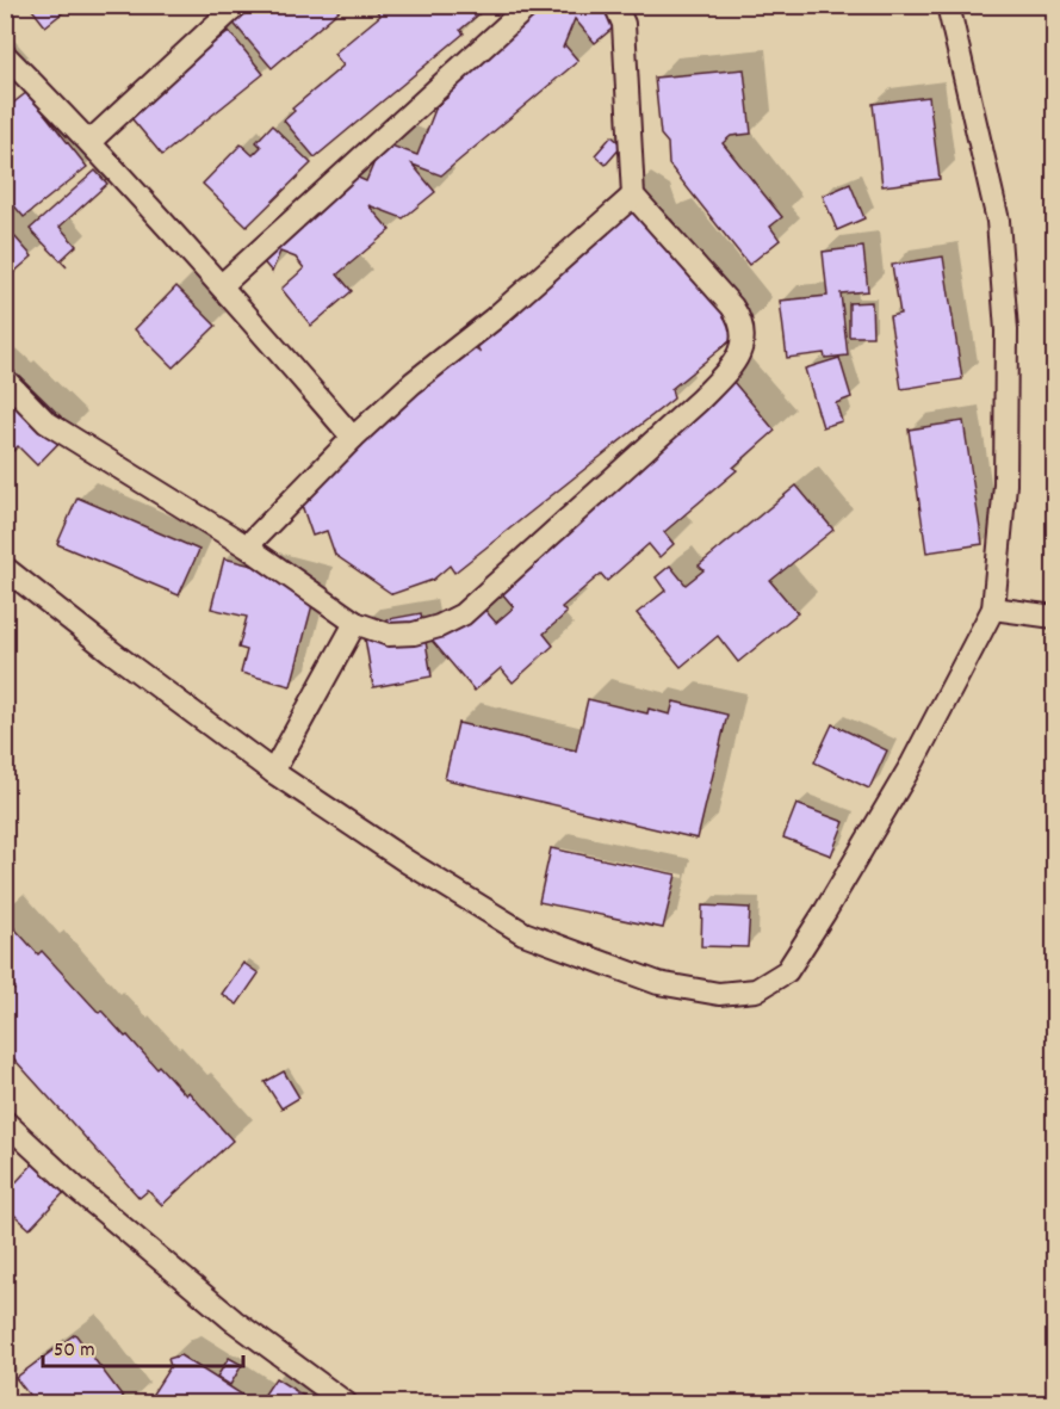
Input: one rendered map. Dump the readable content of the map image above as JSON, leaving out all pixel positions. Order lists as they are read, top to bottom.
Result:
{
  "scale_bar": "50 m"
}
